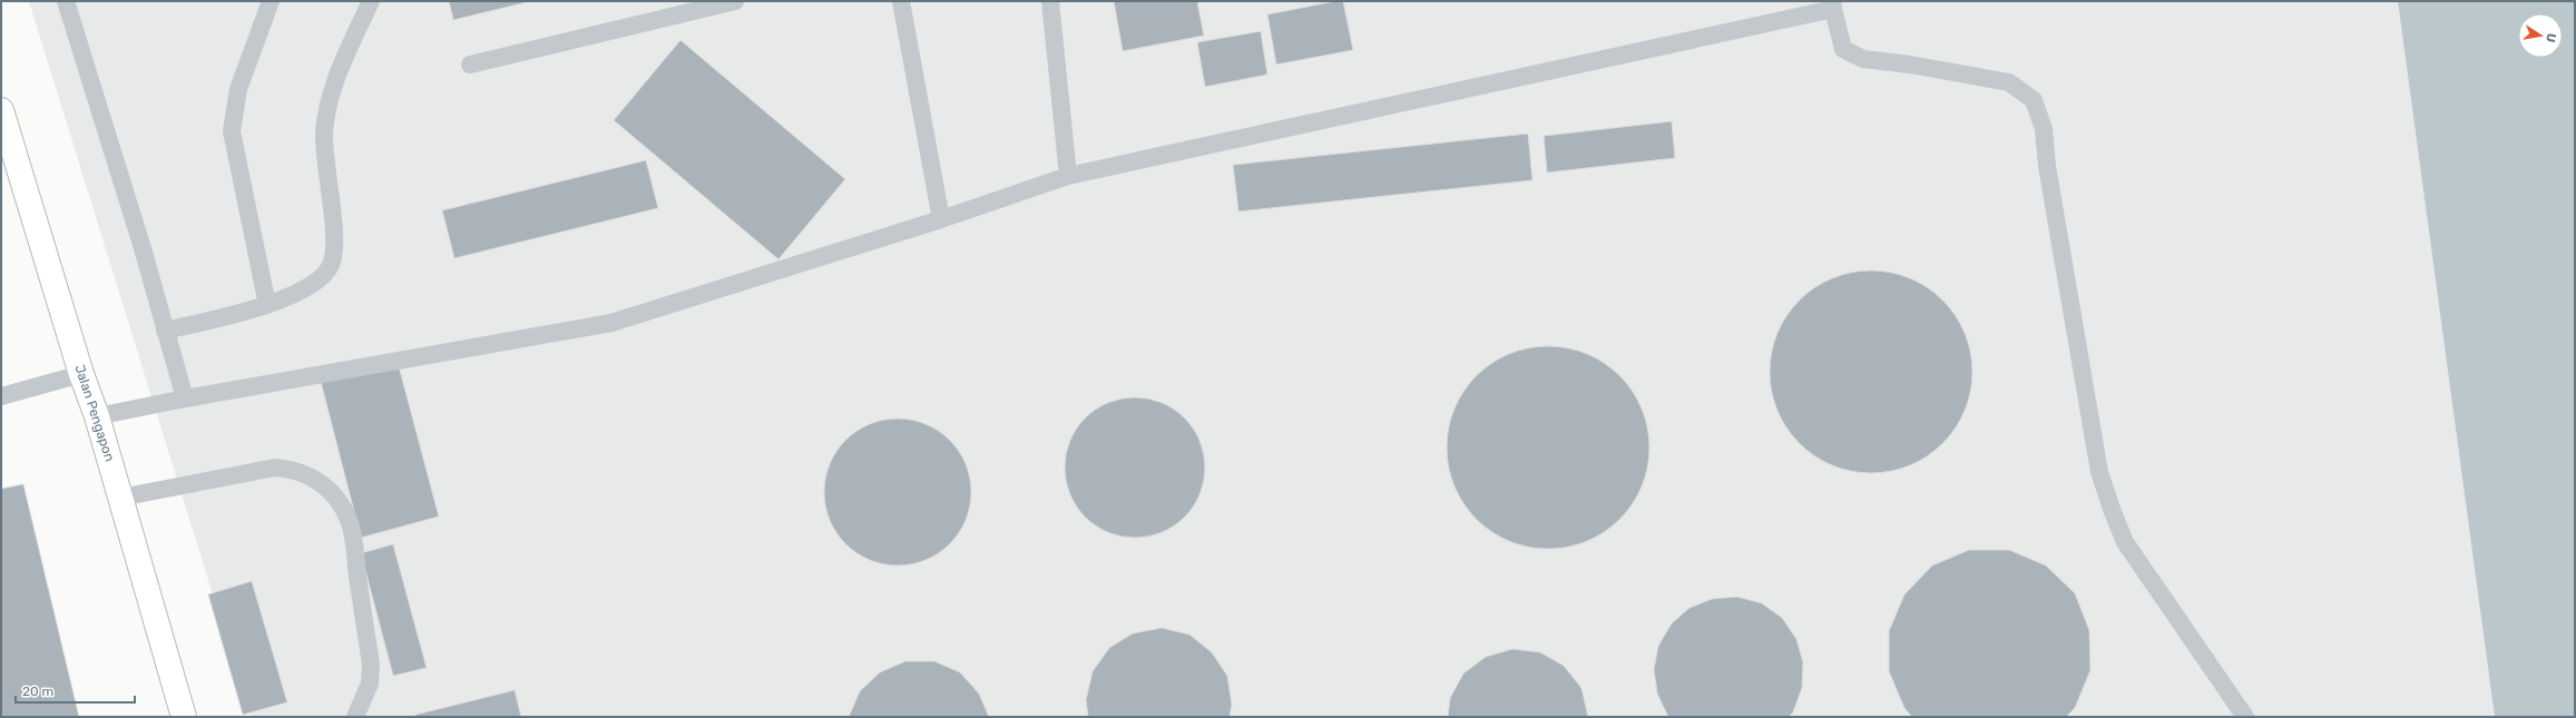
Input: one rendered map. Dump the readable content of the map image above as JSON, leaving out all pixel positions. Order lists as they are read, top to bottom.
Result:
{
  "streets": {
    "highway": ["Jalan Pengapon"]
  },
  "scale_bar": "20 m",
  "north": "right"
}
